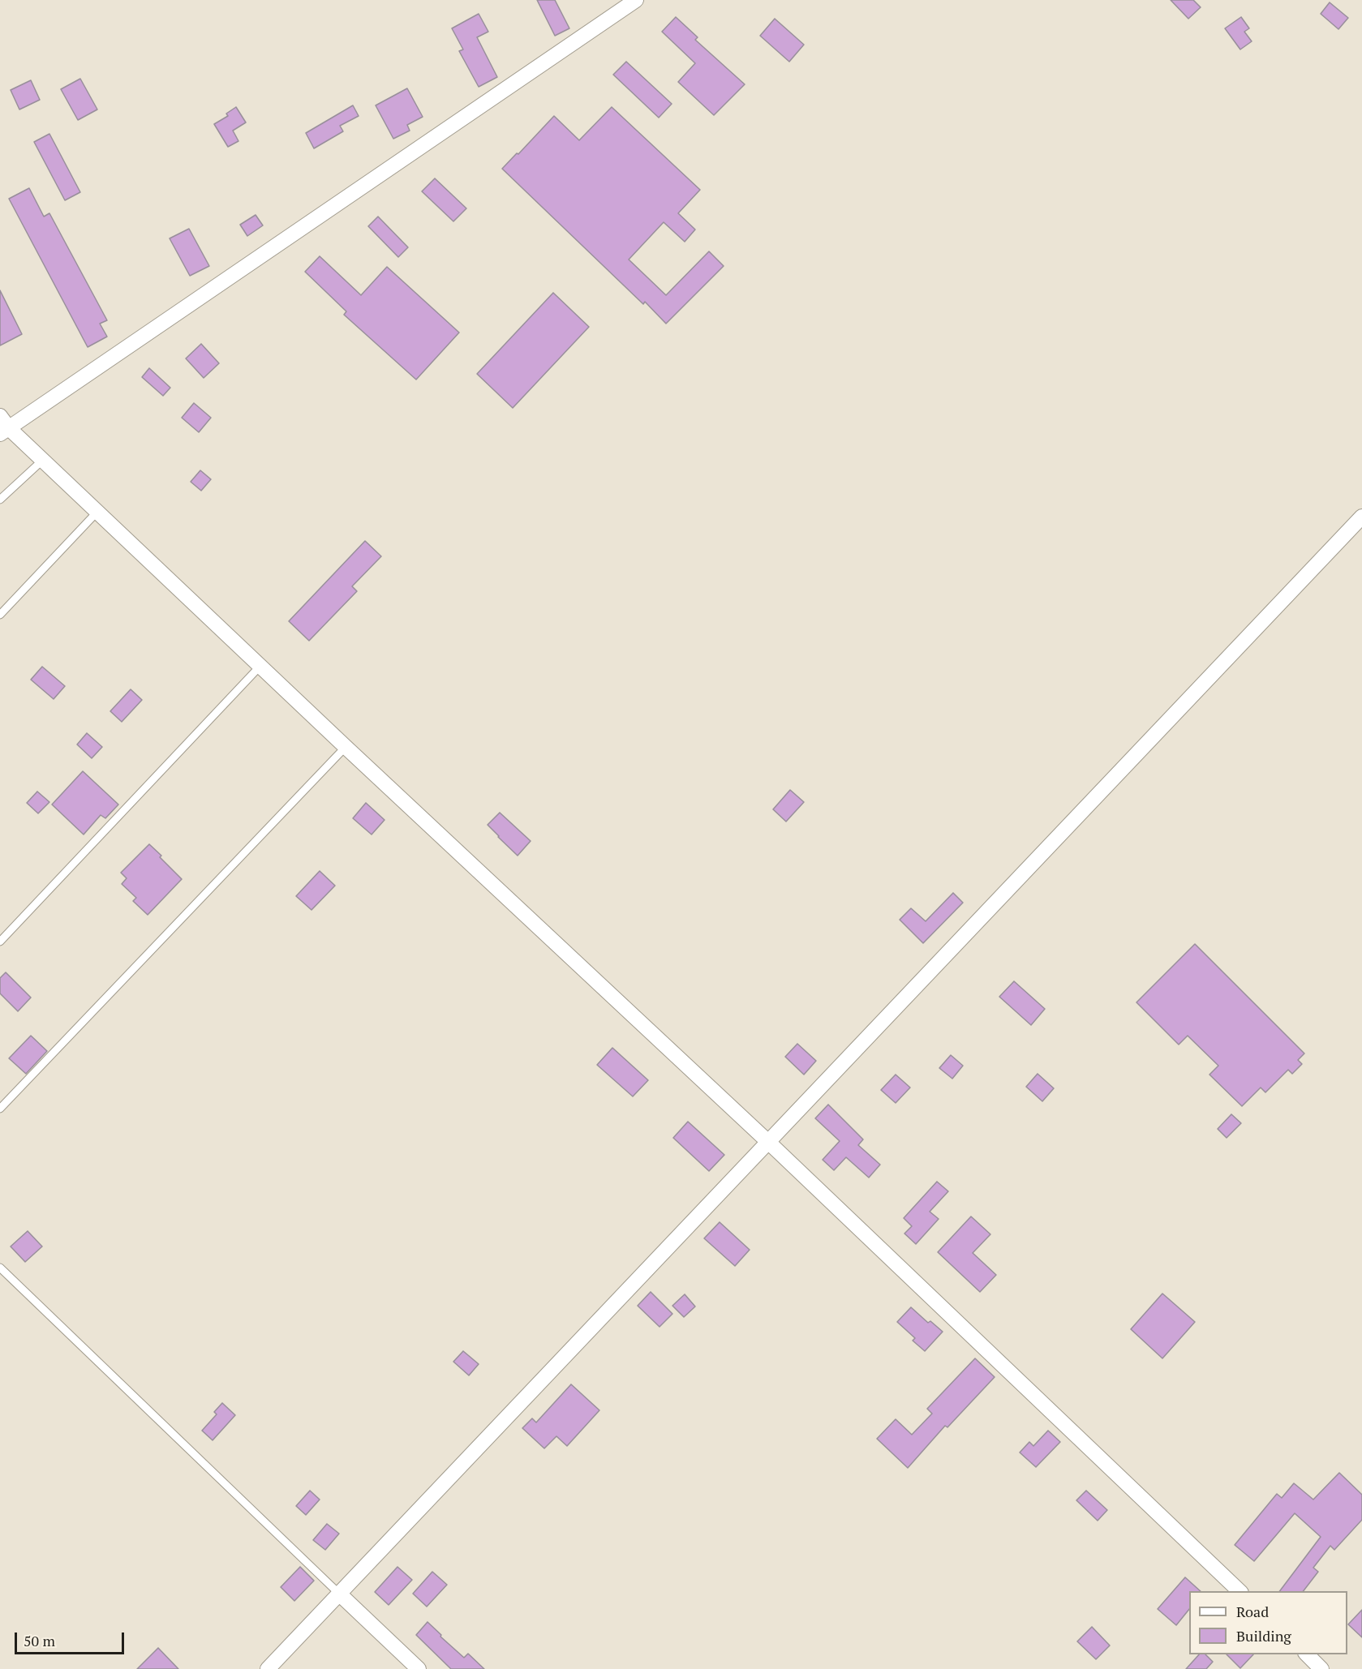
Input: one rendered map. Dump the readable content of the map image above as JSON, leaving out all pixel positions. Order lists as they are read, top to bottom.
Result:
{
  "legend": ["Road", "Building"],
  "scale_bar": "50 m"
}
